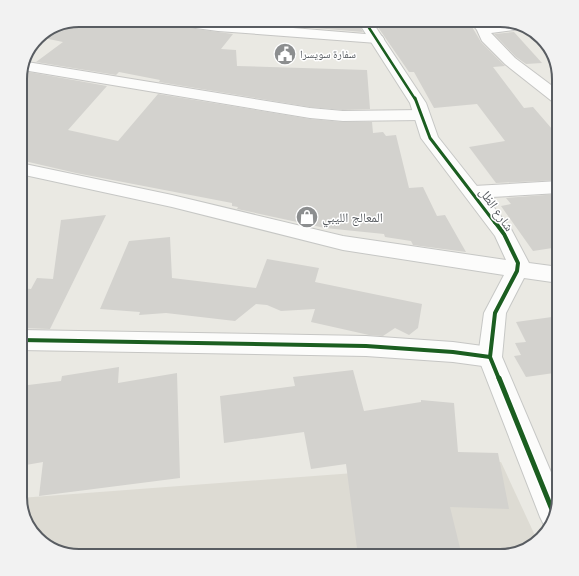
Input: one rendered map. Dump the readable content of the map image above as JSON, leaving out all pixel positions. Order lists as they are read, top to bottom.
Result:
{
  "streets": {
    "street": ["شارع الظل"]
  },
  "places": {
    "public building": ["سفارة سويسرا"],
    "shop": ["المعالج الليبي"]
  }
}
